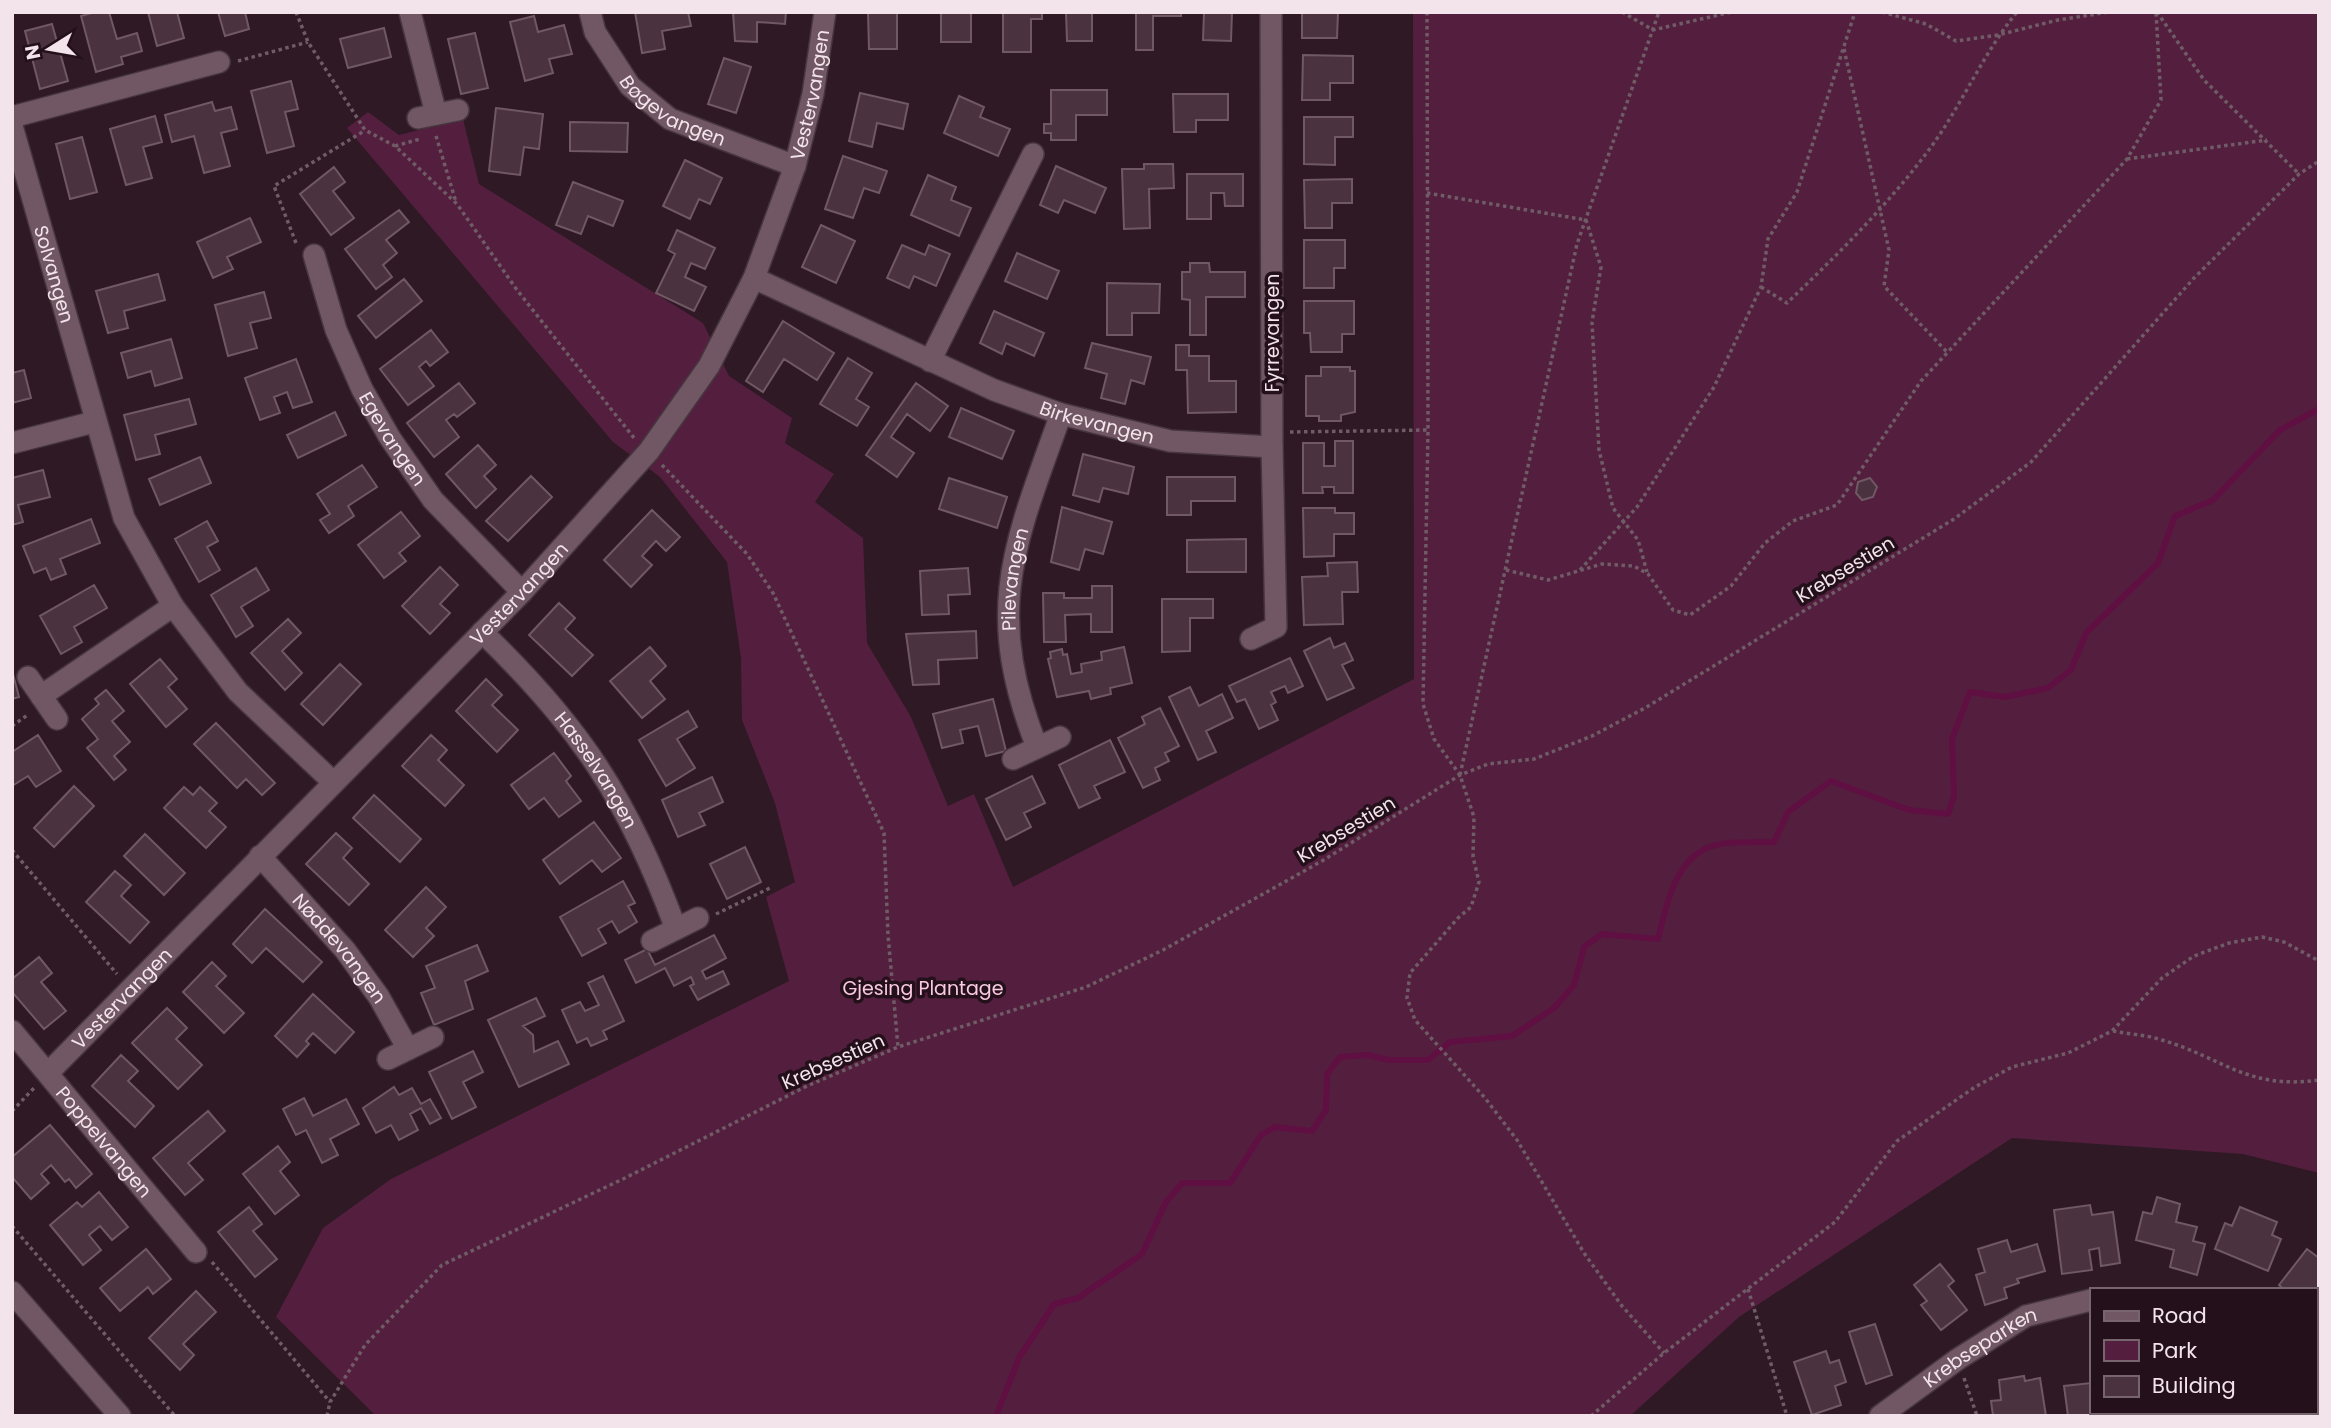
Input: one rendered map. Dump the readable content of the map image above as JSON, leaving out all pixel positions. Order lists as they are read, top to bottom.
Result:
{
  "streets": {
    "street": [
      "Vestervangen",
      "Bøgevangen",
      "Solvangen",
      "Fyrrevangen",
      "Birkevangen",
      "Egevangen",
      "Pilevangen",
      "Hasselvangen",
      "Nøddevangen",
      "Poppelvangen",
      "Krebseparken"
    ],
    "path": ["Krebsestien"]
  },
  "crossings": [
    ["Vestervangen", "Bøgevangen"],
    ["Vestervangen", "Solvangen"],
    ["Vestervangen", "Birkevangen"],
    ["Vestervangen", "Egevangen"],
    ["Vestervangen", "Hasselvangen"],
    ["Vestervangen", "Nøddevangen"],
    ["Vestervangen", "Poppelvangen"],
    ["Fyrrevangen", "Birkevangen"],
    ["Birkevangen", "Pilevangen"]
  ],
  "parks": ["Gjesing Plantage"],
  "legend": ["Road", "Park", "Building"],
  "north": "left"
}
